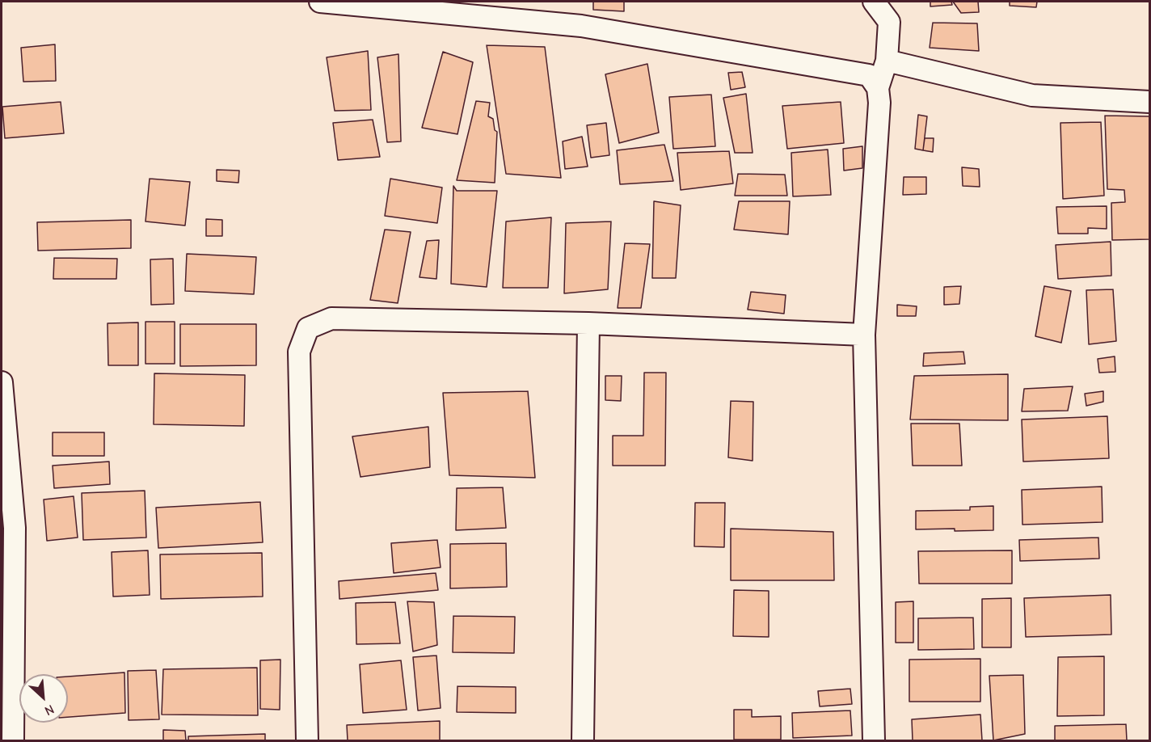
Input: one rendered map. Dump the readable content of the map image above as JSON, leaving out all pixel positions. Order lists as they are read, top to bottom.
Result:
{
  "north": "bottom right"
}
